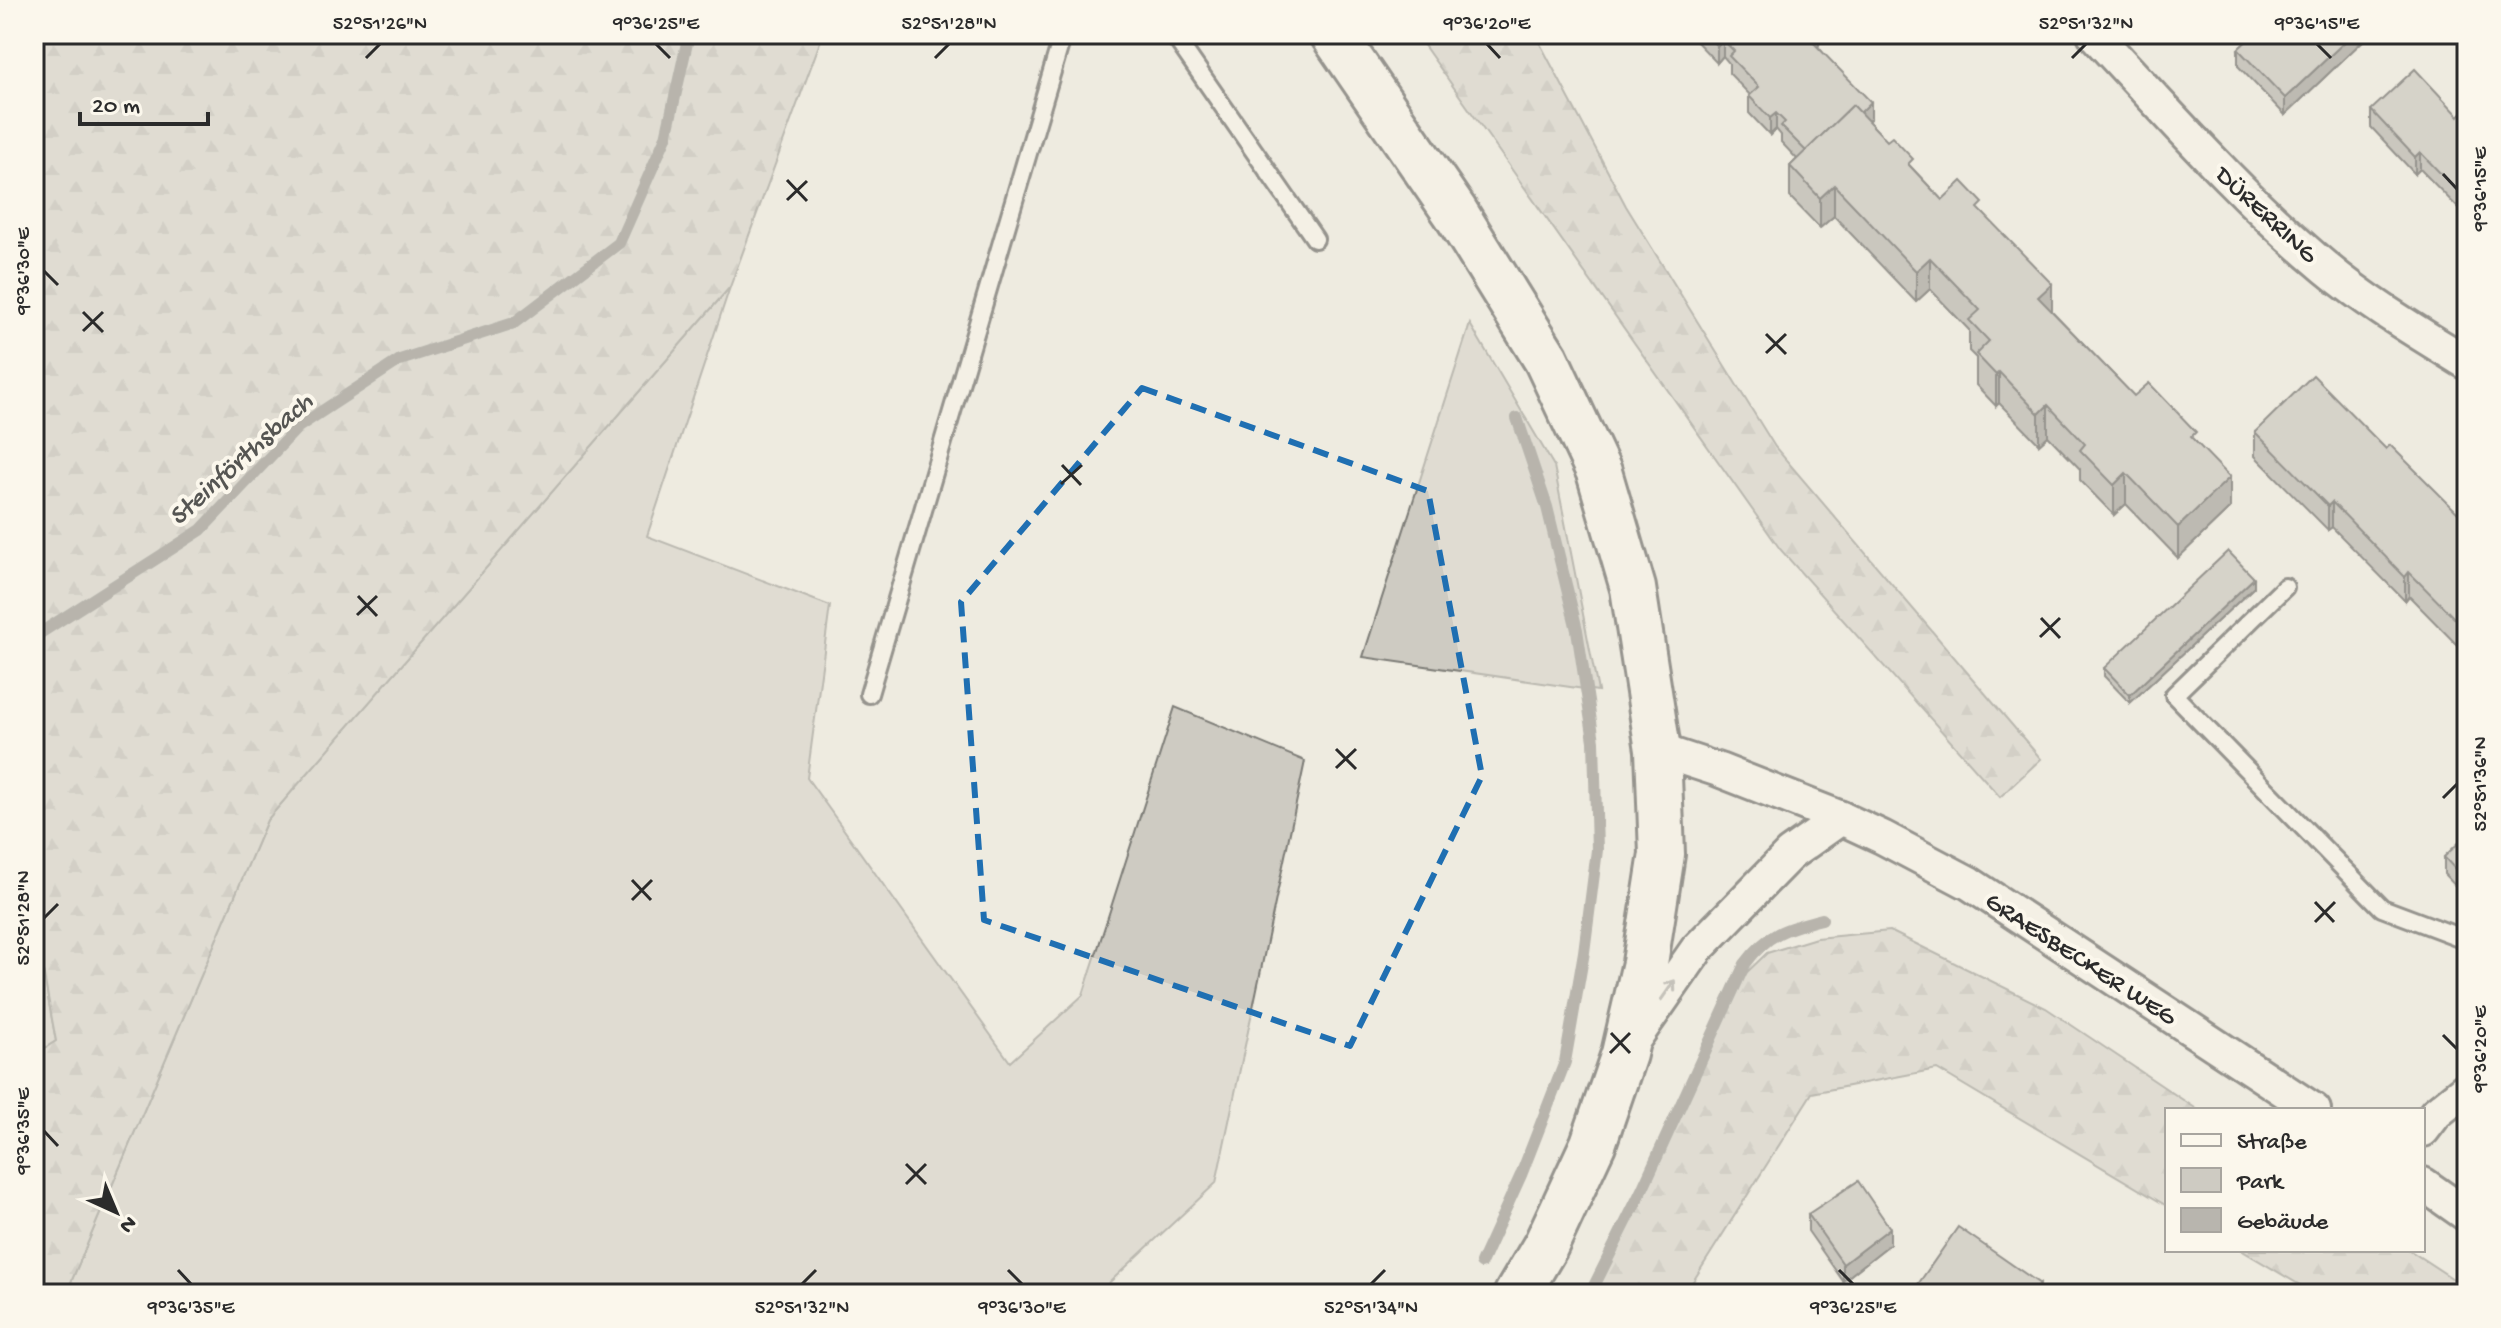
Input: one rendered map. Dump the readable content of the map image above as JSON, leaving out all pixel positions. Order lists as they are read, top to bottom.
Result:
{
  "streets": {
    "street": ["DÜRERRING", "GRAESBECKER WEG"]
  },
  "water": ["Steinförthsbach"],
  "legend": ["Straße", "Park", "Gebäude"],
  "scale_bar": "20 m",
  "north": "bottom right",
  "coordinates": [
    "52°51'26\"N",
    "9°36'25\"E",
    "52°51'28\"N",
    "9°36'20\"E",
    "52°51'32\"N",
    "9°36'15\"E",
    "9°36'30\"E",
    "52°51'36\"N",
    "9°36'35\"E",
    "52°51'34\"N"
  ]
}
